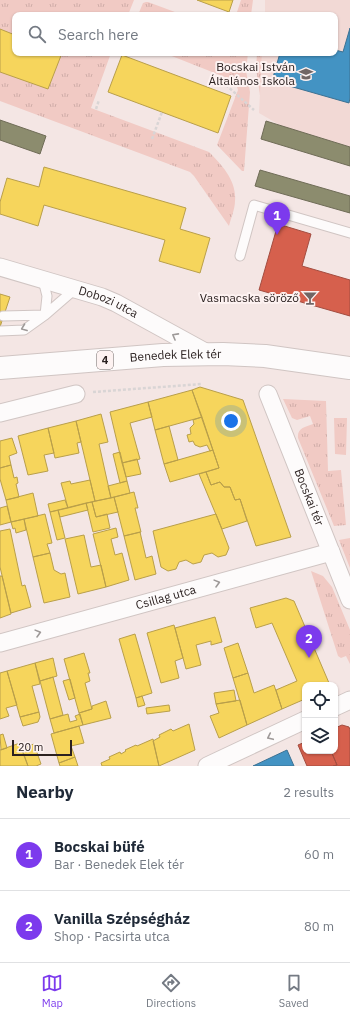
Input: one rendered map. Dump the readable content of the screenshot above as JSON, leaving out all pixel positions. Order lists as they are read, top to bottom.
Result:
{
  "streets": {
    "main road": ["Benedek Elek tér", "4"],
    "street": ["Dobozi utca", "Bocskai tér", "Csillag utca"]
  },
  "crossings": [
    ["Dobozi utca", "Benedek Elek tér"],
    ["Bocskai tér", "Csillag utca"]
  ],
  "one_way": ["Dobozi utca", "Csillag utca"],
  "places": {
    "school or university": ["Bocskai István Általános Iskola"],
    "bar": ["Vasmacska söröző"]
  },
  "scale_bar": "20 m",
  "page": {
    "search": "Search here",
    "pins": ["1", "2"],
    "scale": "20 m",
    "heading": ["Nearby", "2 results"],
    "list": [
      {
        "mark": "1",
        "name": "Bocskai büfé",
        "note": "Bar · Benedek Elek tér",
        "value": "60 m"
      },
      {
        "mark": "2",
        "name": "Vanilla Szépségház",
        "note": "Shop · Pacsirta utca",
        "value": "80 m"
      }
    ],
    "nav": ["Map", "Directions", "Saved"]
  }
}
